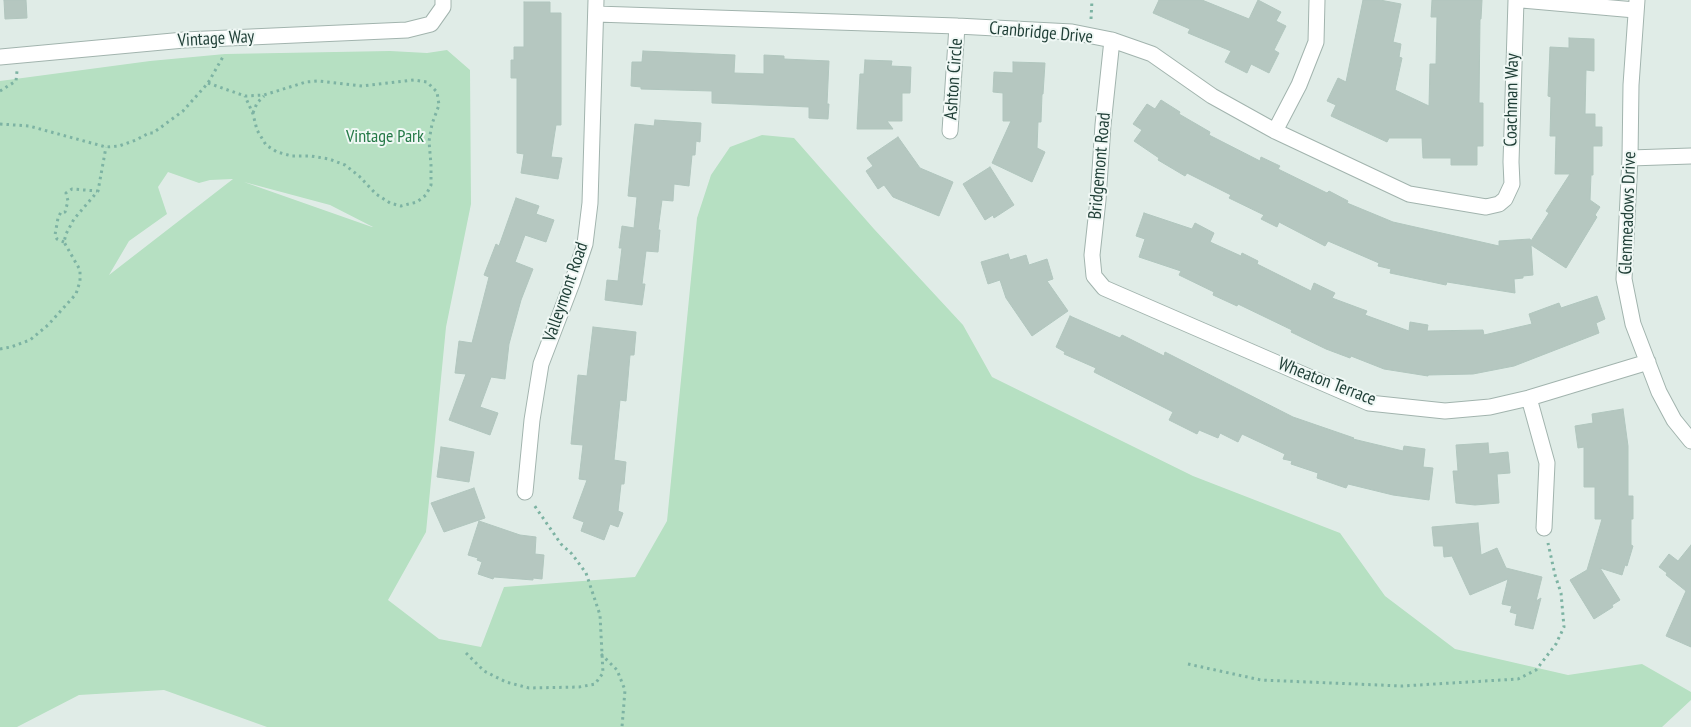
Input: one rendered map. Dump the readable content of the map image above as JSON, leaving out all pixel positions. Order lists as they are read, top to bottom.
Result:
{
  "streets": {
    "street": [
      "Cranbridge Drive",
      "Vintage Way",
      "Ashton Circle",
      "Coachman Way",
      "Bridgemont Road",
      "Glenmeadows Drive",
      "Valleymont Road",
      "Wheaton Terrace"
    ]
  },
  "crossings": [
    ["Cranbridge Drive", "Ashton Circle"],
    ["Cranbridge Drive", "Coachman Way"],
    ["Cranbridge Drive", "Bridgemont Road"],
    ["Cranbridge Drive", "Valleymont Road"],
    ["Bridgemont Road", "Wheaton Terrace"],
    ["Glenmeadows Drive", "Wheaton Terrace"]
  ],
  "parks": ["Vintage Park"]
}
